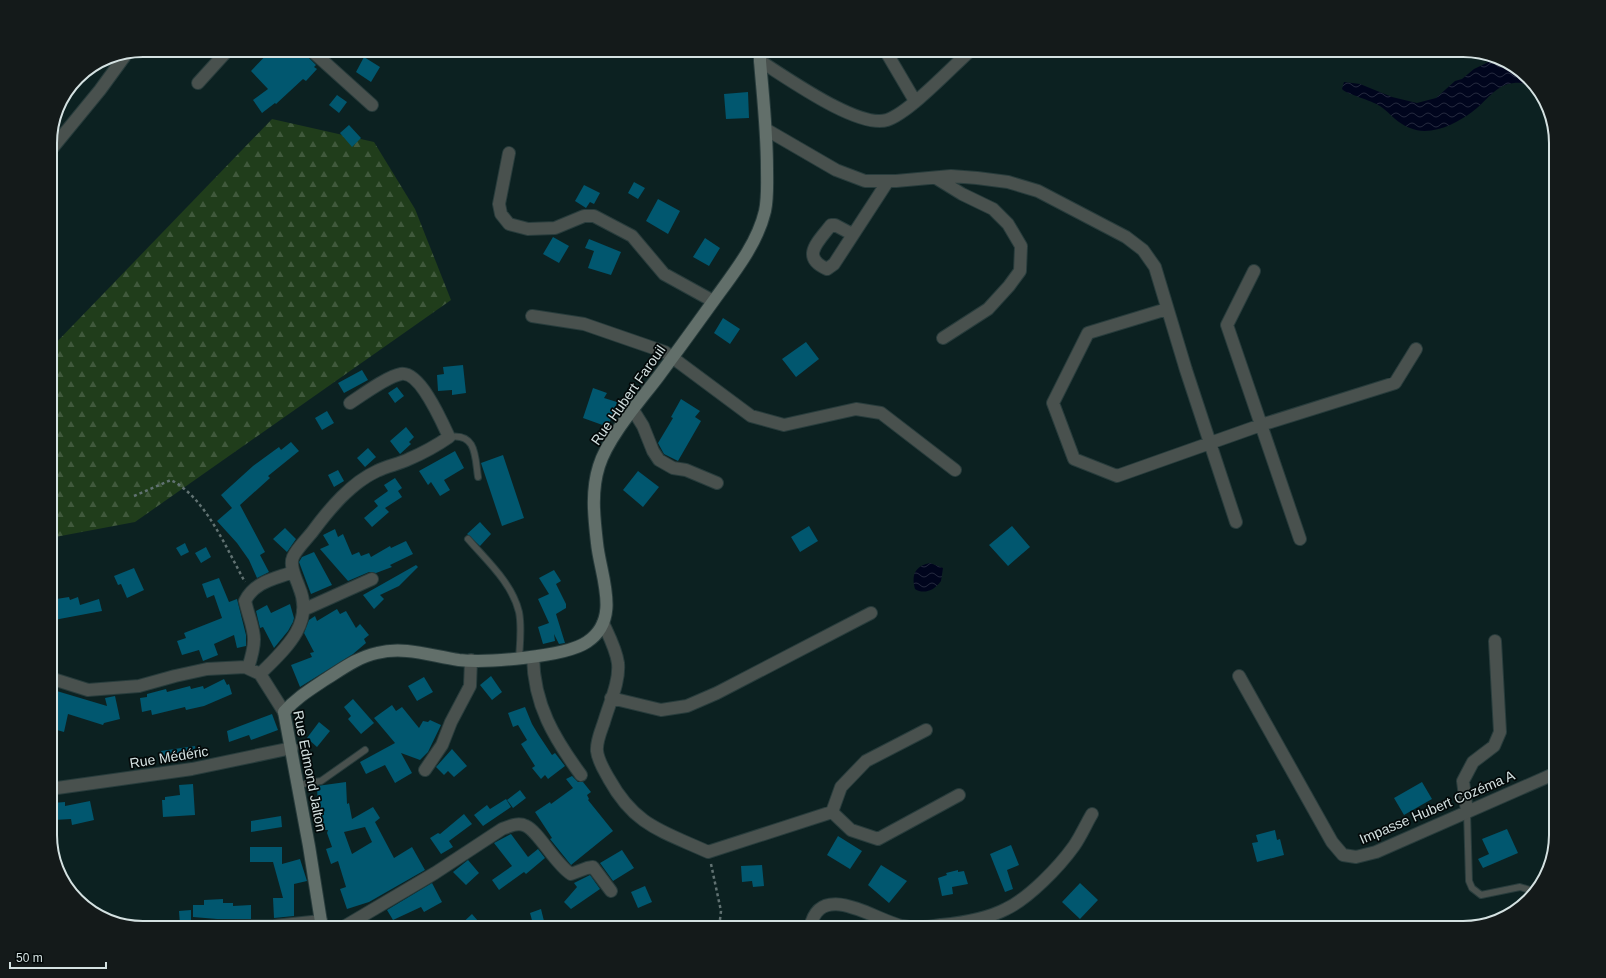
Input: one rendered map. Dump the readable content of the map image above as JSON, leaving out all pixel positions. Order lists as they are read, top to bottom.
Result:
{
  "streets": {
    "street": [
      "Rue Hubert Farouil",
      "Rue Médéric",
      "Rue Edmond Jalton",
      "Impasse Hubert Cozéma A"
    ]
  },
  "crossings": [
    ["Rue Hubert Farouil", "Rue Edmond Jalton"],
    ["Rue Médéric", "Rue Edmond Jalton"]
  ],
  "scale_bar": "50 m"
}
